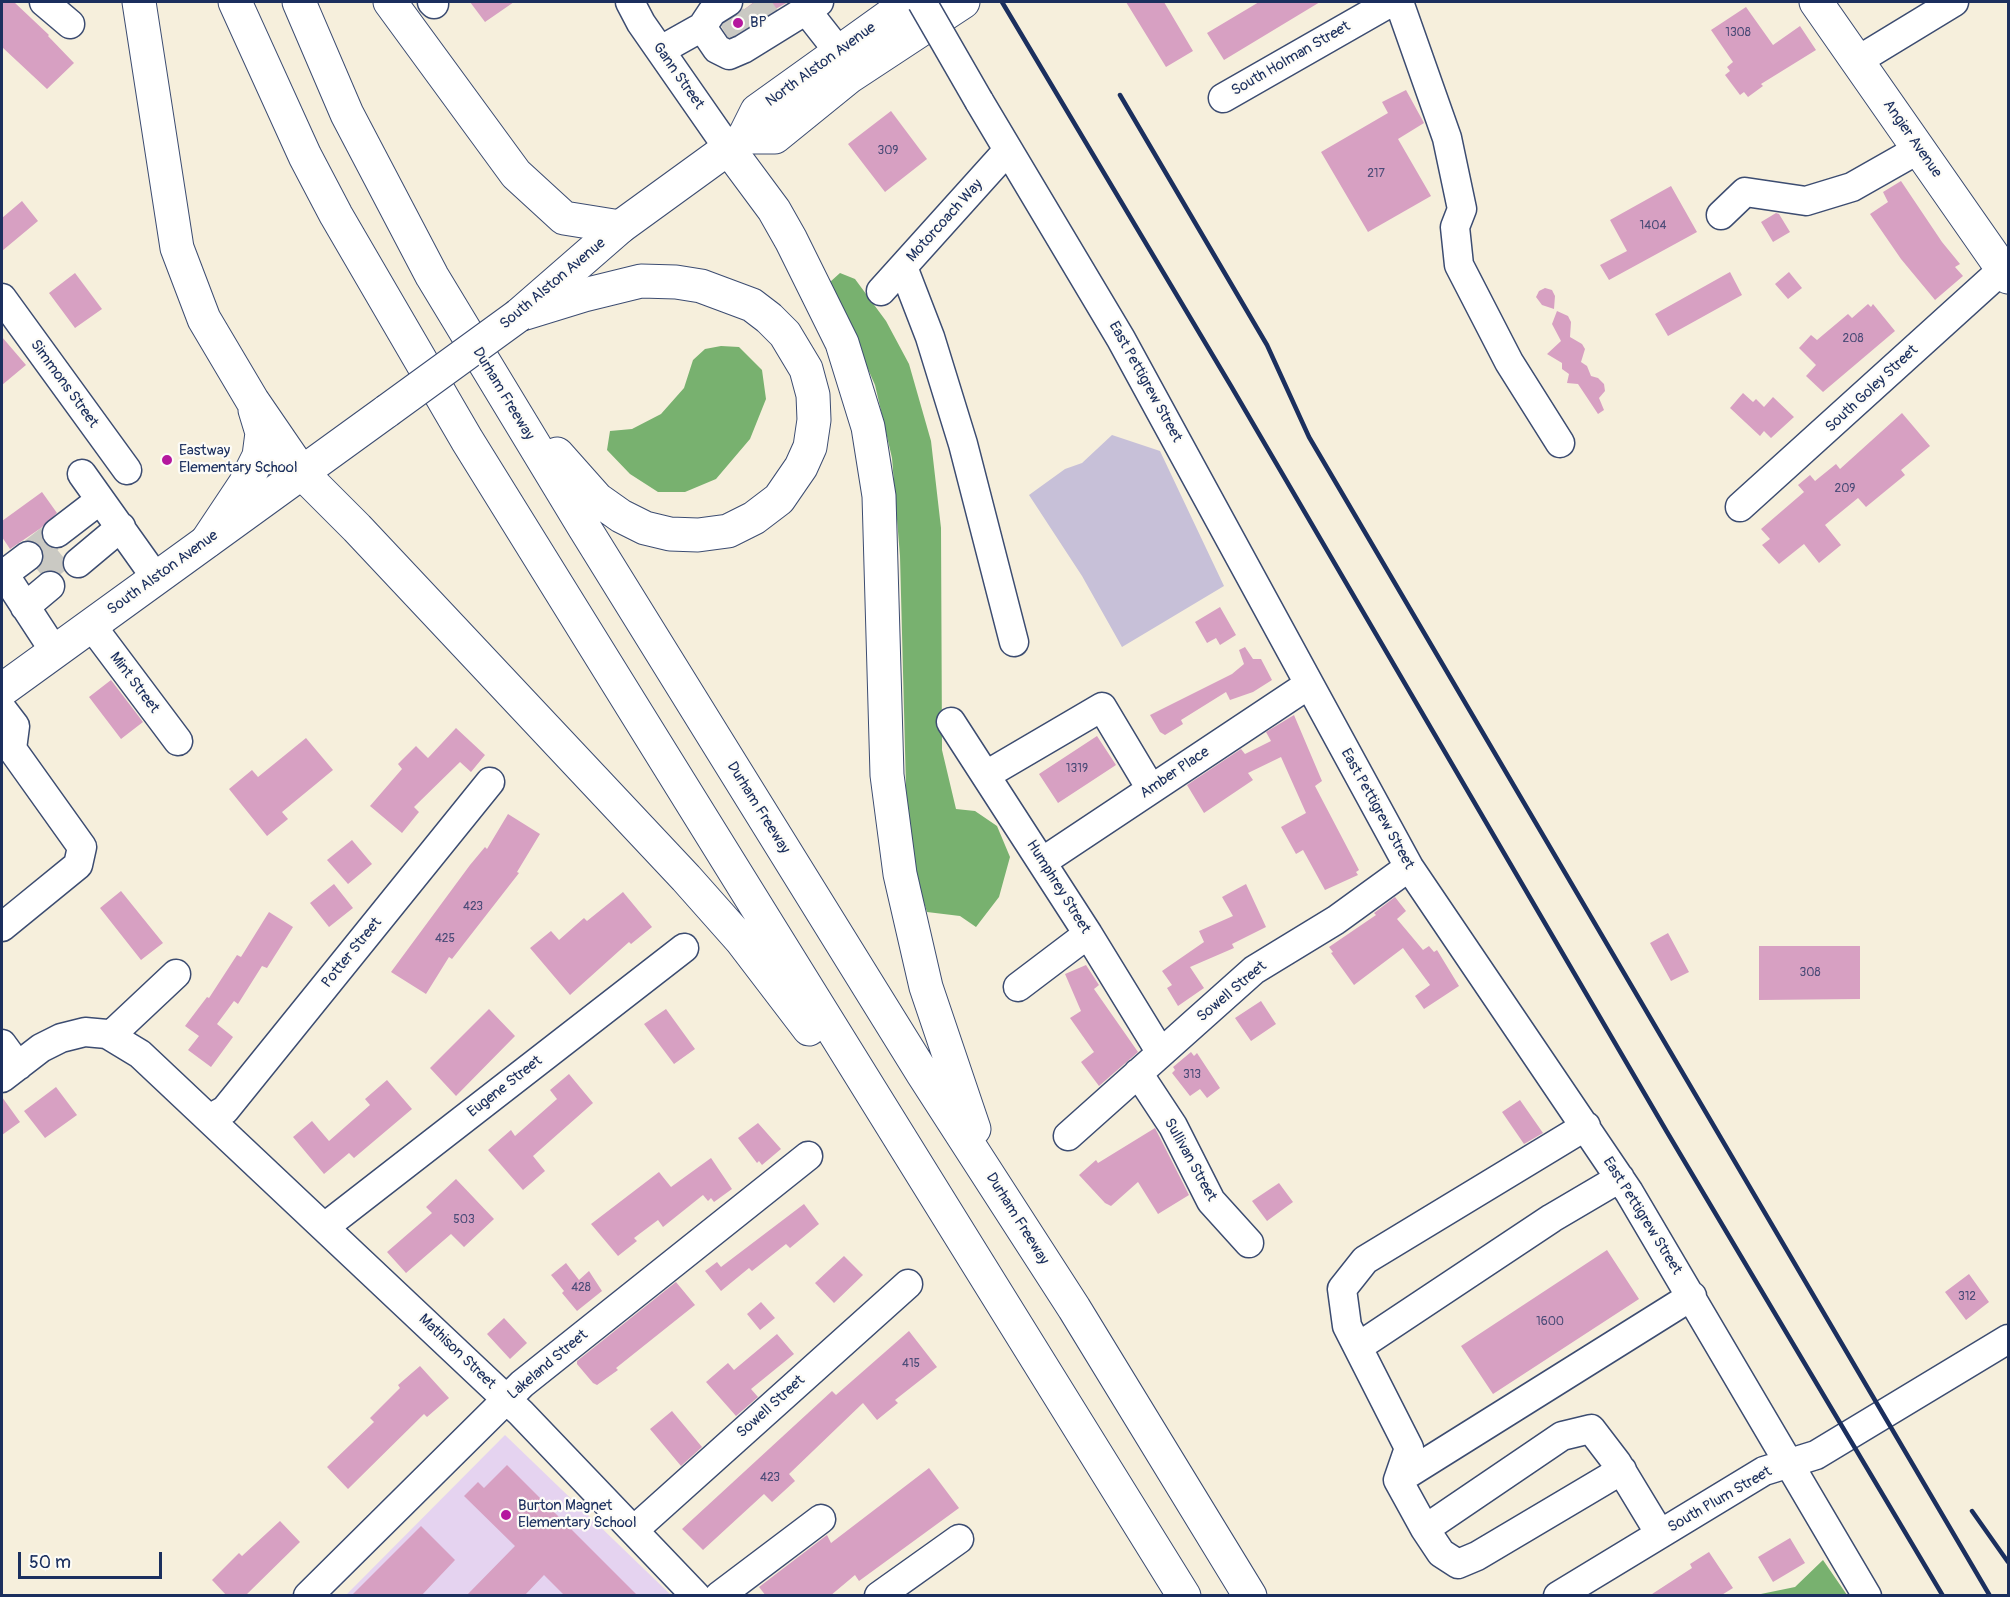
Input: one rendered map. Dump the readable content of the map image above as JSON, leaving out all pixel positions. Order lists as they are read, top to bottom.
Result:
{
  "streets": {
    "main road": [
      "North Alston Avenue",
      "Angier Avenue",
      "South Alston Avenue",
      "Durham Freeway"
    ],
    "street": [
      "South Holman Street",
      "Gann Street",
      "Motorcoach Way",
      "East Pettigrew Street",
      "Simmons Street",
      "South Goley Street",
      "Mint Street",
      "Amber Place",
      "Humphrey Street",
      "Potter Street",
      "Sowell Street",
      "Eugene Street",
      "Sullivan Street",
      "Mathison Street",
      "Lakeland Street",
      "South Plum Street"
    ]
  },
  "crossings": [
    ["North Alston Avenue", "Gann Street"],
    ["North Alston Avenue", "South Alston Avenue"],
    ["Gann Street", "South Alston Avenue"],
    ["Angier Avenue", "South Goley Street"],
    ["Motorcoach Way", "East Pettigrew Street"],
    ["South Alston Avenue", "Mint Street"],
    ["East Pettigrew Street", "Amber Place"],
    ["East Pettigrew Street", "Sowell Street"],
    ["East Pettigrew Street", "South Plum Street"],
    ["Amber Place", "Humphrey Street"],
    ["Humphrey Street", "Sowell Street"],
    ["Potter Street", "Mathison Street"],
    ["Sowell Street", "Sullivan Street"],
    ["Sowell Street", "Mathison Street"],
    ["Eugene Street", "Mathison Street"],
    ["Mathison Street", "Lakeland Street"]
  ],
  "places": ["BP", "Eastway Elementary School", "Burton Magnet Elementary School"],
  "house_numbers": [
    "1308",
    "309",
    "217",
    "1404",
    "208",
    "209",
    "1319",
    "423",
    "425",
    "308",
    "313",
    "503",
    "428",
    "312",
    "1600",
    "415",
    "423"
  ],
  "scale_bar": "50 m"
}
